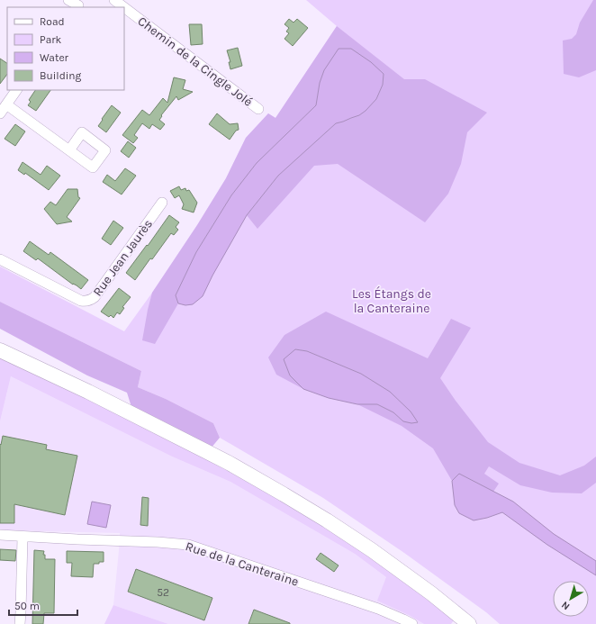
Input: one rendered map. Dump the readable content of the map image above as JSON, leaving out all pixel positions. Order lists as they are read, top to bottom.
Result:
{
  "streets": {
    "street": ["Chemin de la Cingle Jolé", "Rue Jean Jaurès", "Rue de la Canteraine"]
  },
  "parks": ["Les Étangs de la Canteraine"],
  "house_numbers": ["52"],
  "legend": [
    "Road",
    "Park",
    "Water",
    "Building"
  ],
  "scale_bar": "50 m",
  "north": "bottom left"
}
